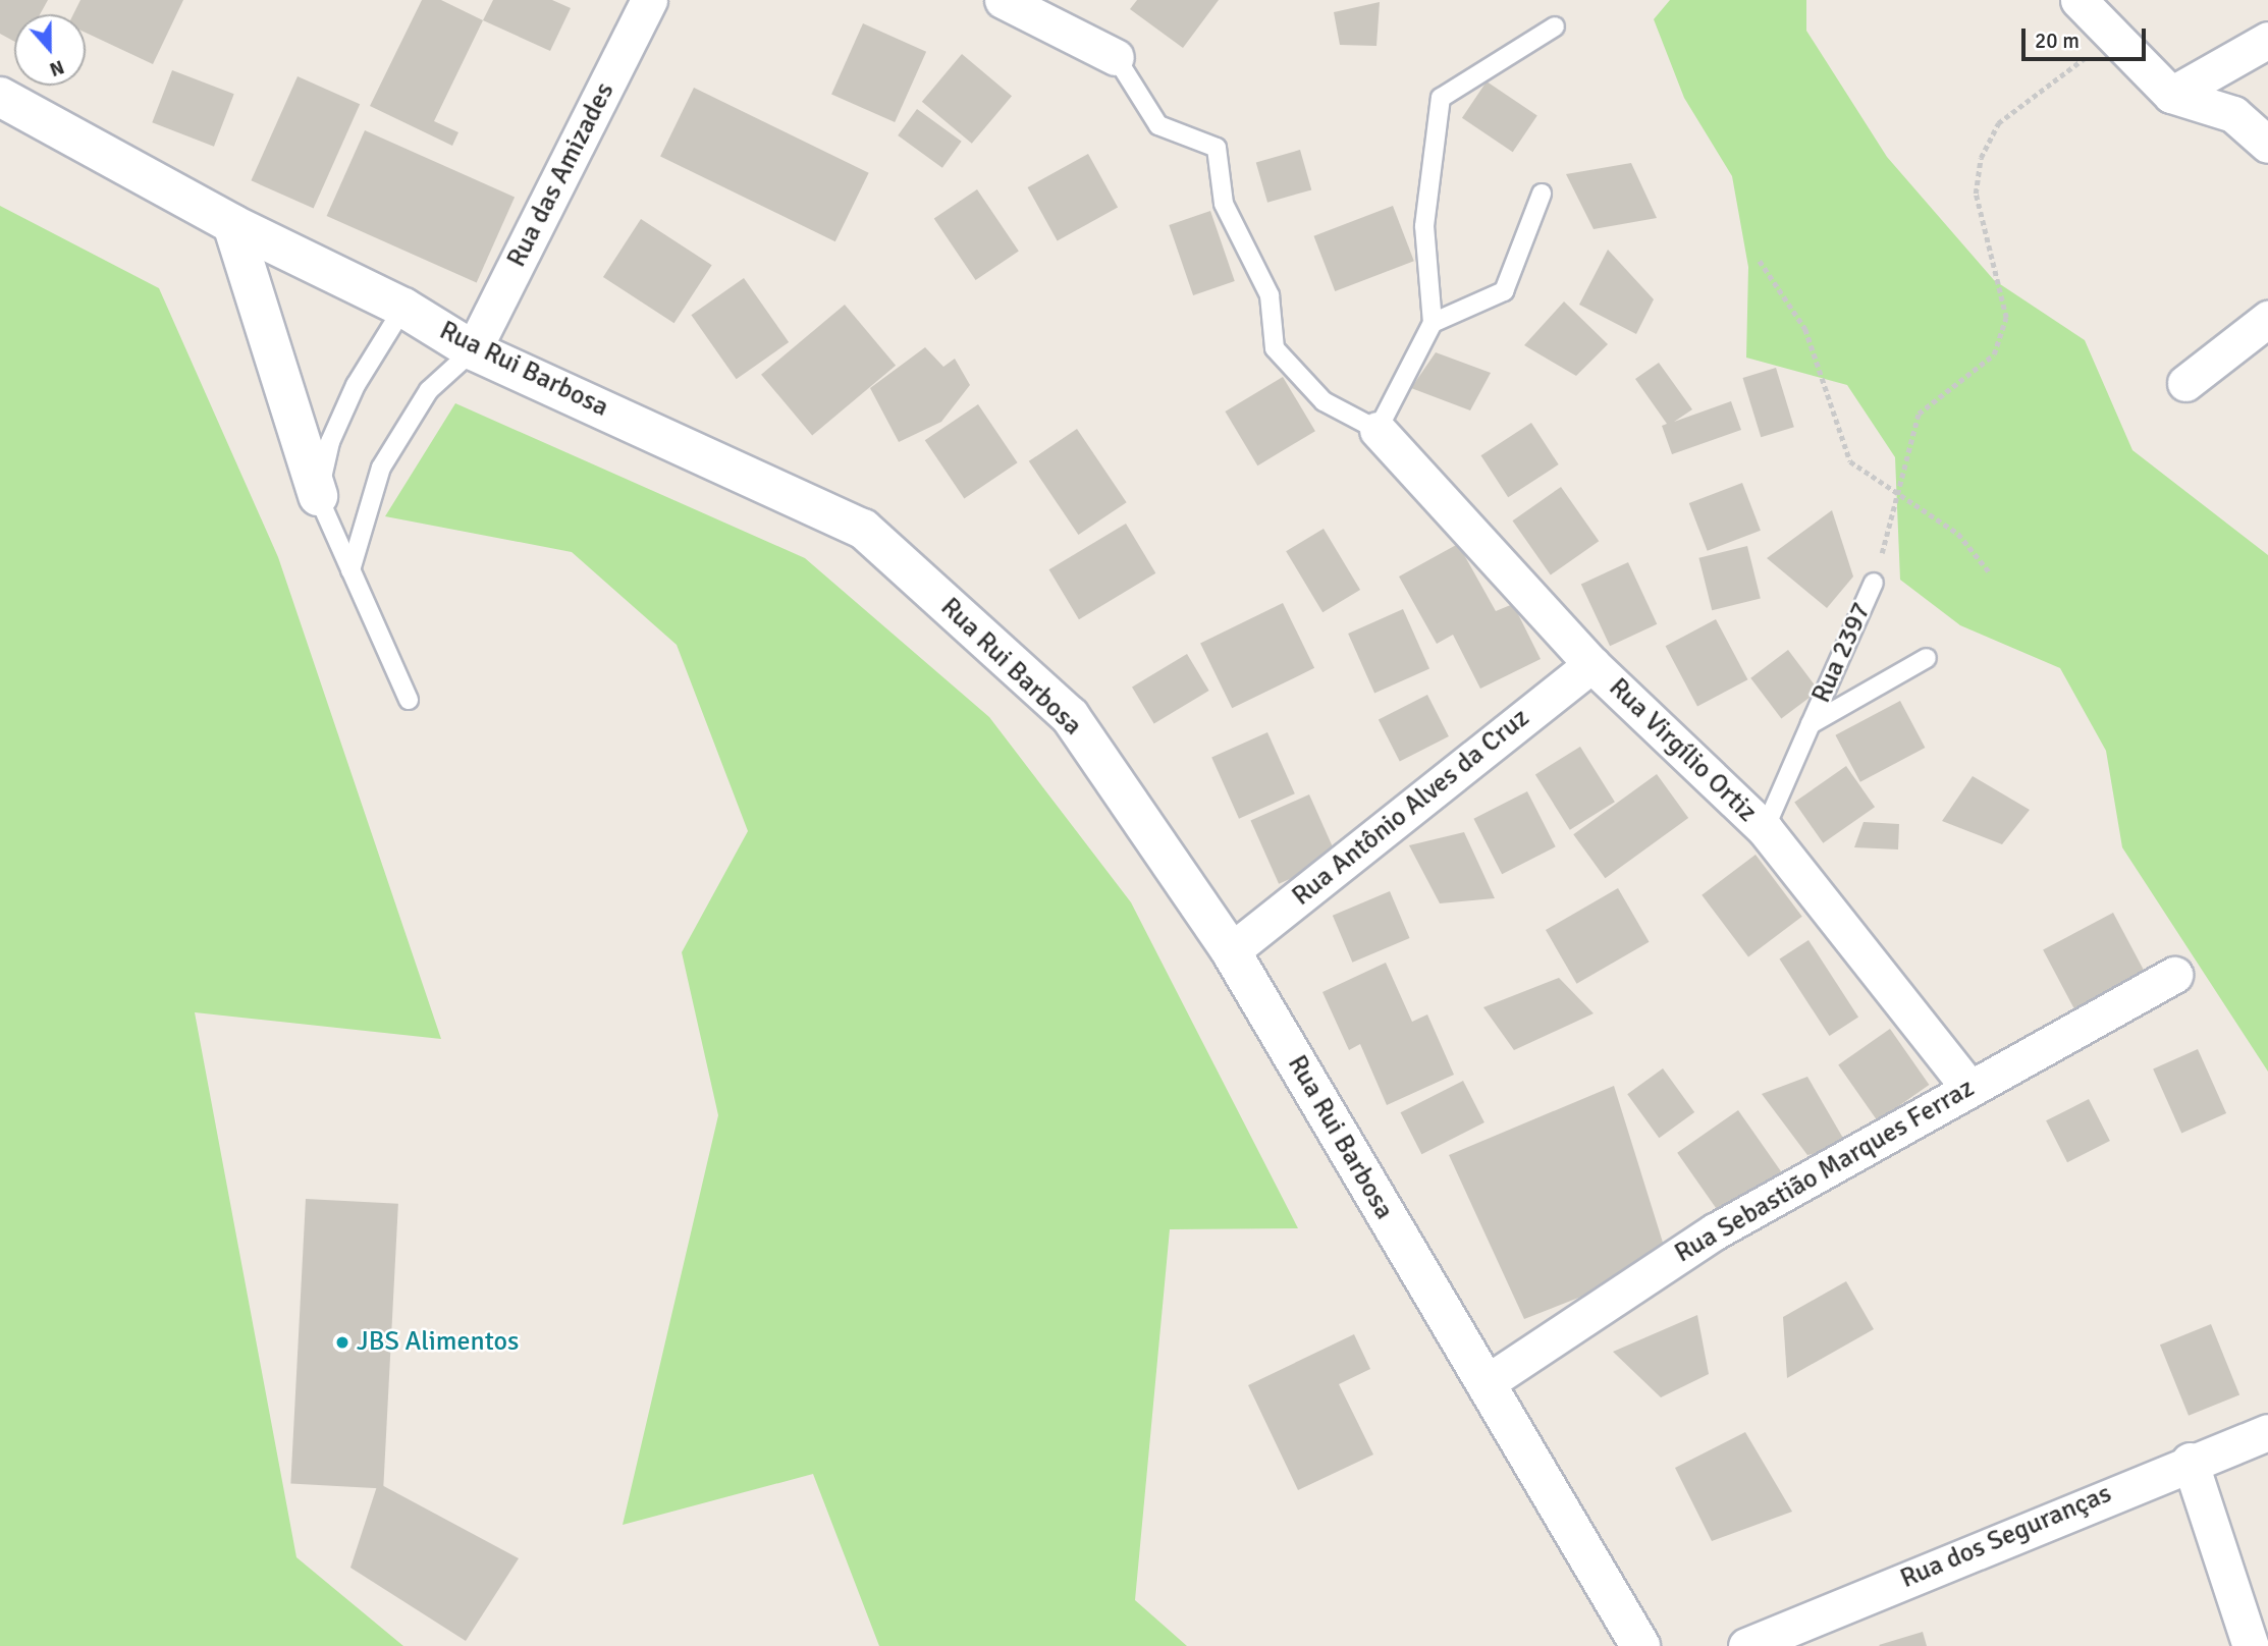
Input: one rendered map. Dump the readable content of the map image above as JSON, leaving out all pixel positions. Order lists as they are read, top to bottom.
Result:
{
  "streets": {
    "main road": ["Rua Rui Barbosa"],
    "street": [
      "Rua das Amizades",
      "Rua Virgílio Ortiz",
      "Rua Antônio Alves da Cruz",
      "Rua Sebastião Marques Ferraz",
      "Rua dos Seguranças"
    ],
    "lane": ["Rua 2397"]
  },
  "crossings": [
    ["Rua das Amizades", "Rua Rui Barbosa"],
    ["Rua Rui Barbosa", "Rua Antônio Alves da Cruz"],
    ["Rua Rui Barbosa", "Rua Sebastião Marques Ferraz"],
    ["Rua 2397", "Rua Virgílio Ortiz"],
    ["Rua Virgílio Ortiz", "Rua Antônio Alves da Cruz"],
    ["Rua Virgílio Ortiz", "Rua Sebastião Marques Ferraz"]
  ],
  "places": ["JBS Alimentos"],
  "scale_bar": "20 m",
  "north": "bottom"
}
